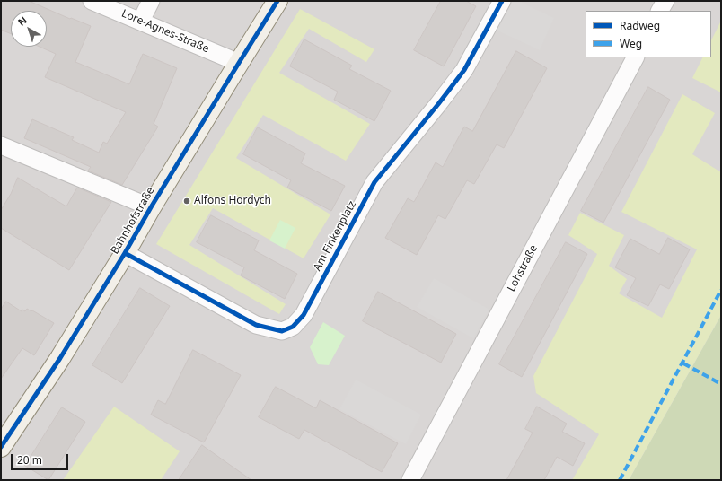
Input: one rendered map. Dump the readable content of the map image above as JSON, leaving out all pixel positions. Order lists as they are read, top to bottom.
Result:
{
  "streets": {
    "street": [
      "Lore-Agnes-Straße",
      "Bahnhofstraße",
      "Am Finkenplatz",
      "Lohstraße"
    ]
  },
  "crossings": [
    ["Lore-Agnes-Straße", "Bahnhofstraße"],
    ["Bahnhofstraße", "Am Finkenplatz"]
  ],
  "places": ["Alfons Hordych"],
  "legend": ["Radweg", "Weg"],
  "scale_bar": "20 m",
  "north": "top left"
}
